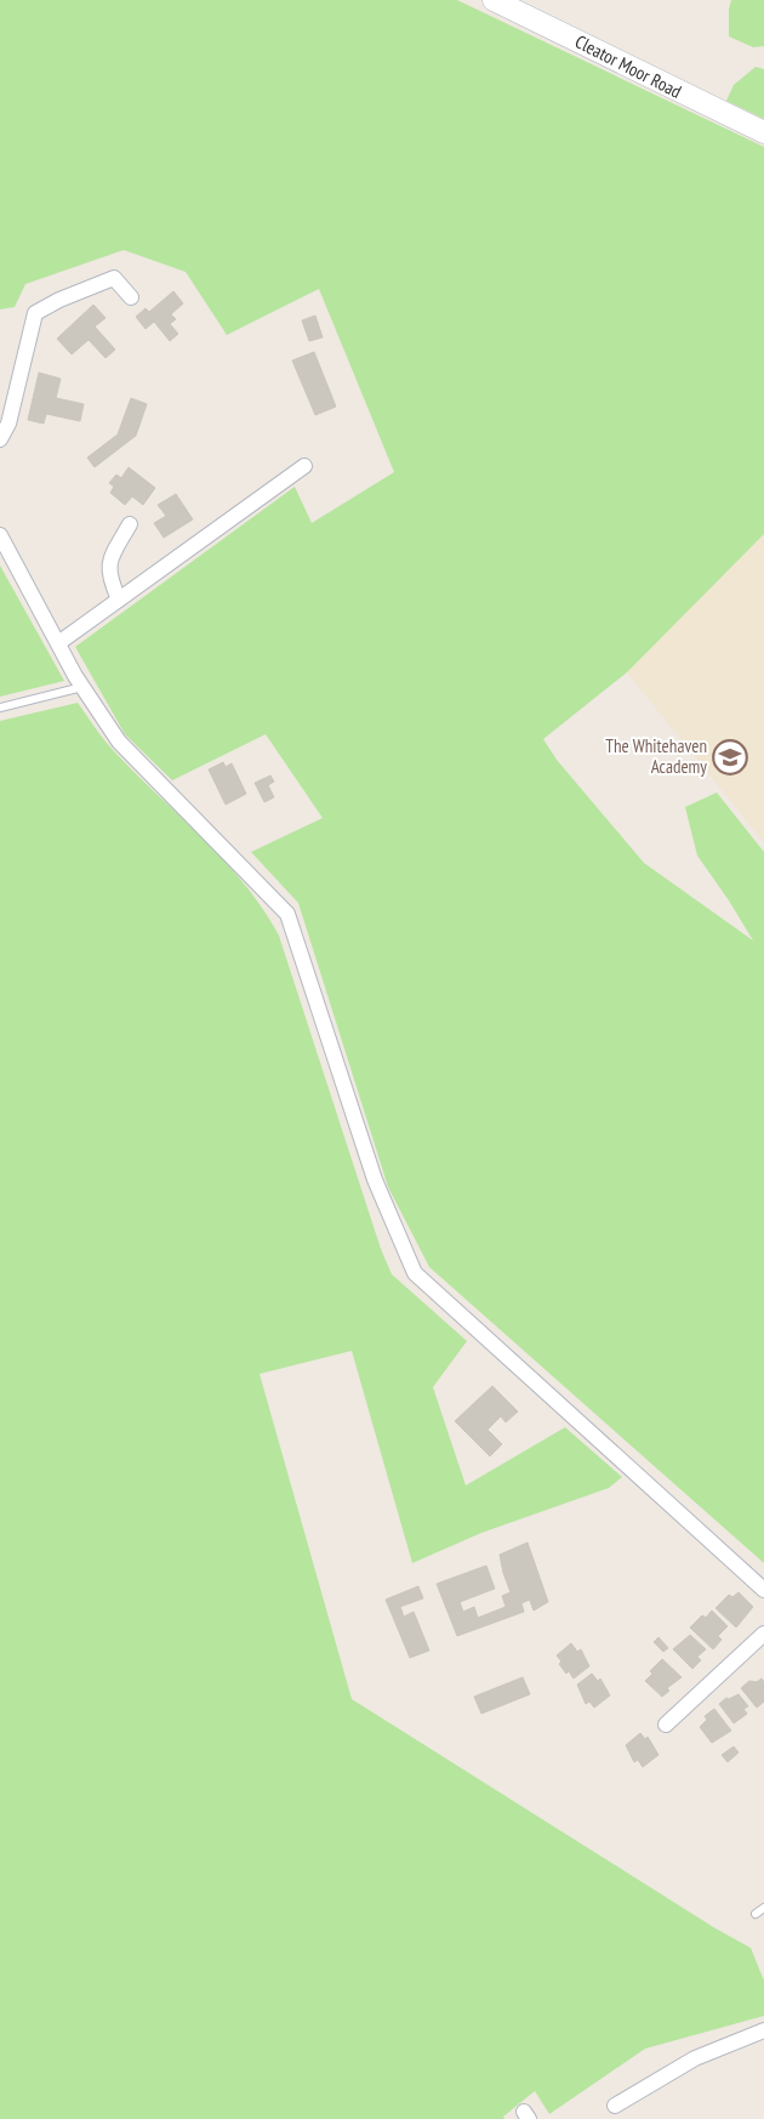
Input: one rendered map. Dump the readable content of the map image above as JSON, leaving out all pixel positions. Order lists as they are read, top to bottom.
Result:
{
  "streets": {
    "main road": ["Cleator Moor Road"]
  },
  "places": {
    "school or university": ["The Whitehaven Academy"]
  }
}
